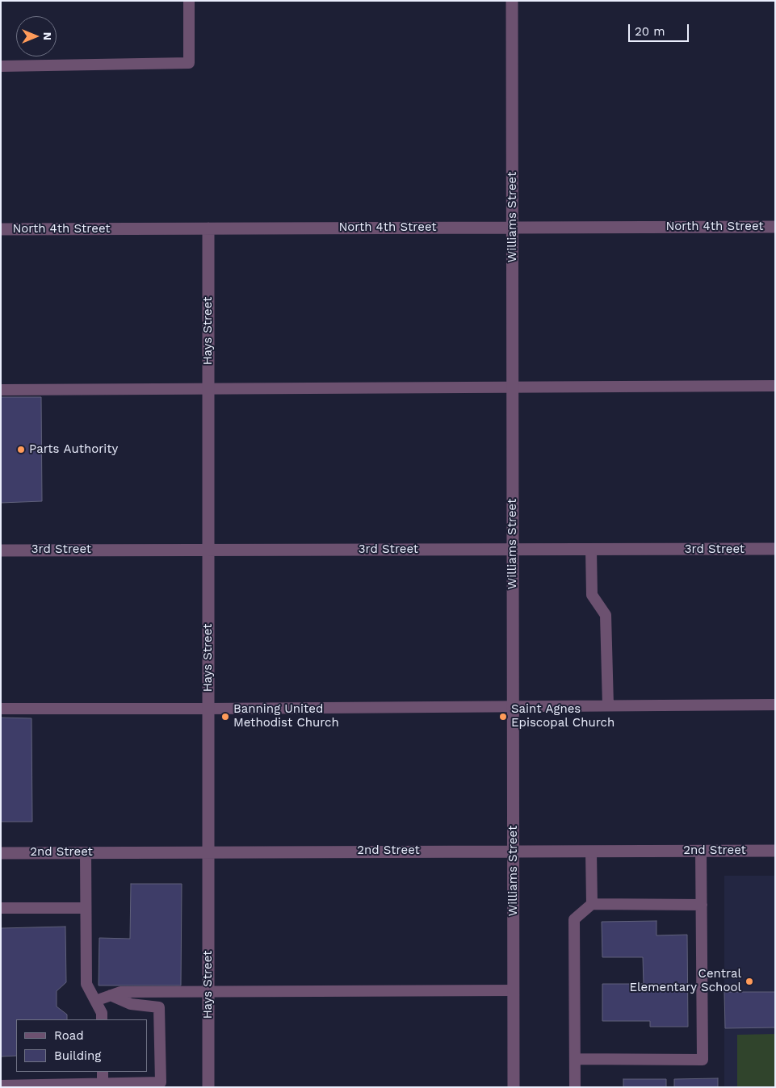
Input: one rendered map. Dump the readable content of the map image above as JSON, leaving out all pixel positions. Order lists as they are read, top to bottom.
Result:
{
  "streets": {
    "street": [
      "Williams Street",
      "North 4th Street",
      "Hays Street",
      "3rd Street",
      "2nd Street"
    ]
  },
  "crossings": [
    ["Williams Street", "North 4th Street"],
    ["Williams Street", "3rd Street"],
    ["Williams Street", "2nd Street"],
    ["North 4th Street", "Hays Street"],
    ["Hays Street", "3rd Street"],
    ["Hays Street", "2nd Street"]
  ],
  "places": [
    "Parts Authority",
    "Banning United Methodist Church",
    "Saint Agnes Episcopal Church",
    "Central Elementary School"
  ],
  "legend": ["Road", "Building"],
  "scale_bar": "20 m",
  "north": "right"
}
